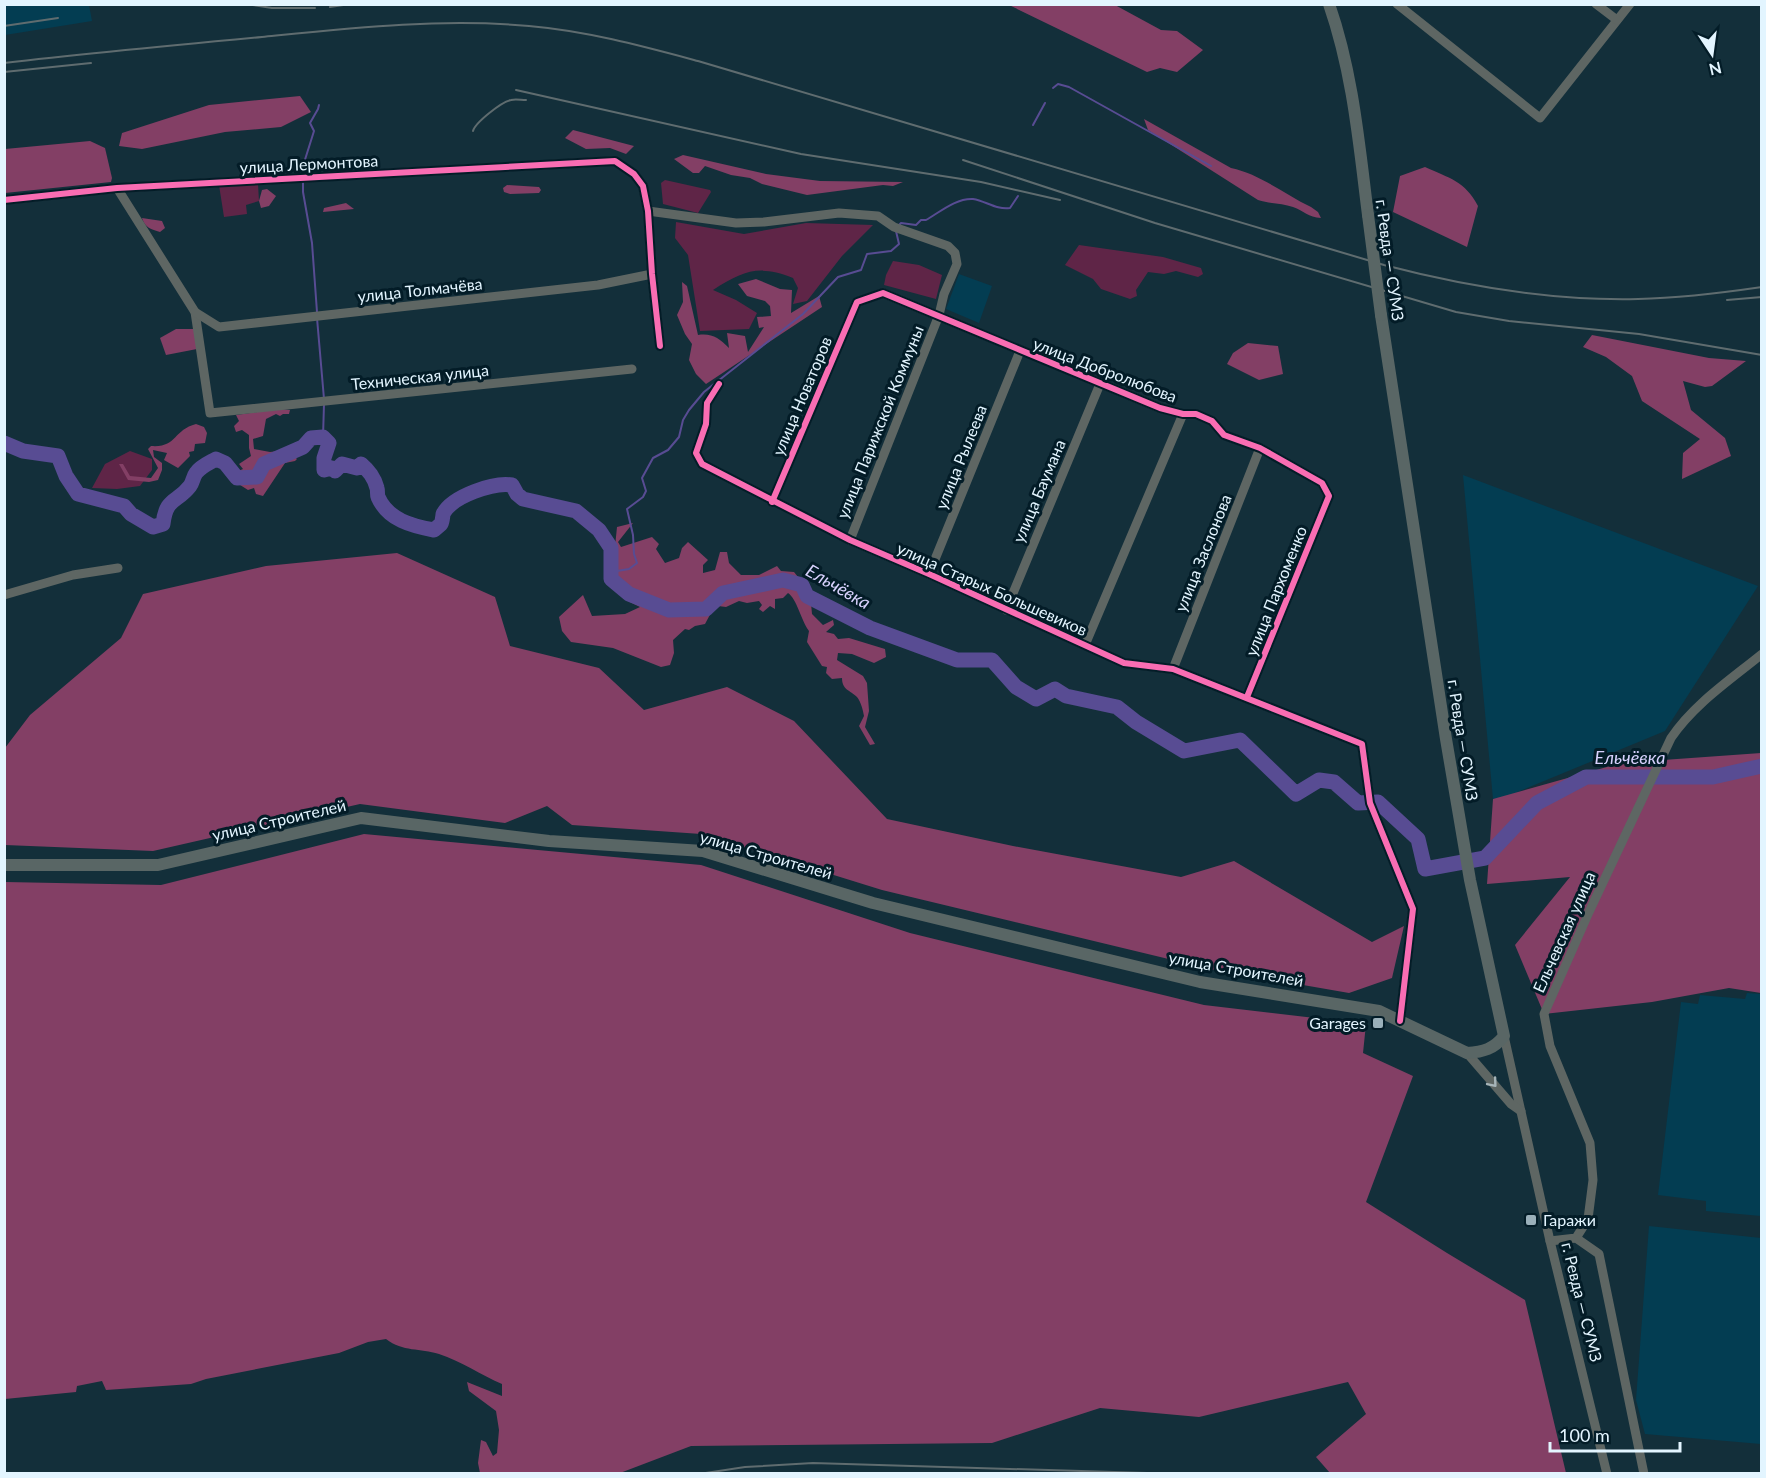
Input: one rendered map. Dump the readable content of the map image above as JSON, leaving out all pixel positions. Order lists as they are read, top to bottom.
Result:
{
  "streets": {
    "main road": ["г. Ревда — СУМЗ", "улица Строителей"],
    "street": [
      "улица Лермонтова",
      "улица Толмачёва",
      "улица Добролюбова",
      "Техническая улица",
      "улица Новаторов",
      "улица Парижской Коммуны",
      "улица Рылеева",
      "улица Баумана",
      "улица Заслонова",
      "улица Старых Большевиков",
      "улица Пархоменко",
      "Ельчевская улица"
    ]
  },
  "crossings": [
    ["улица Лермонтова", "улица Парижской Коммуны"],
    ["г. Ревда — СУМЗ", "улица Строителей"],
    ["улица Толмачёва", "Техническая улица"],
    ["улица Добролюбова", "улица Новаторов"],
    ["улица Добролюбова", "улица Парижской Коммуны"],
    ["улица Добролюбова", "улица Рылеева"],
    ["улица Добролюбова", "улица Баумана"],
    ["улица Добролюбова", "улица Заслонова"],
    ["улица Добролюбова", "улица Пархоменко"],
    ["улица Новаторов", "улица Старых Большевиков"],
    ["улица Парижской Коммуны", "улица Старых Большевиков"],
    ["улица Рылеева", "улица Старых Большевиков"],
    ["улица Баумана", "улица Старых Большевиков"],
    ["улица Заслонова", "улица Старых Большевиков"],
    ["улица Старых Большевиков", "улица Пархоменко"],
    ["улица Старых Большевиков", "улица Строителей"]
  ],
  "water": ["Ельчёвка"],
  "places": {
    "transit": ["Garages", "Гаражи"]
  },
  "scale_bar": "100 m",
  "north": "bottom"
}
